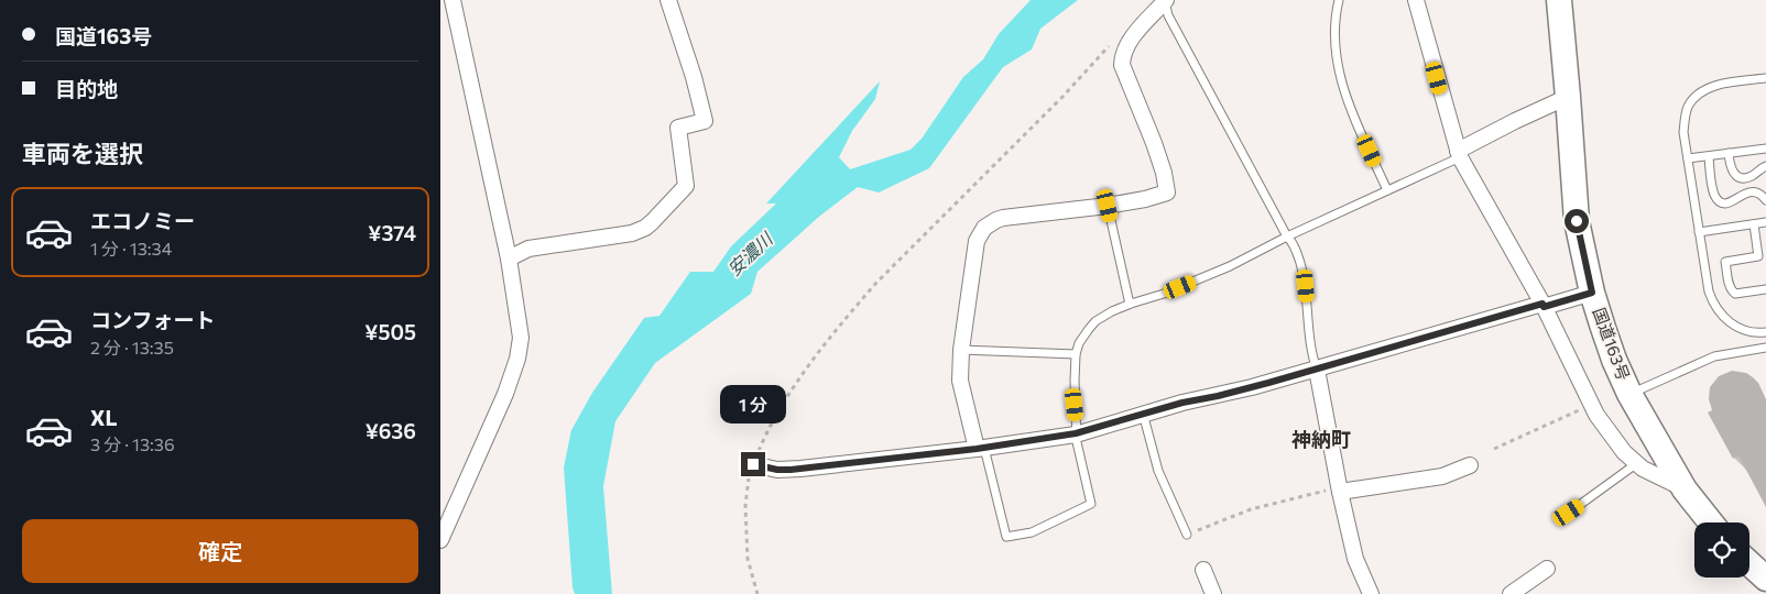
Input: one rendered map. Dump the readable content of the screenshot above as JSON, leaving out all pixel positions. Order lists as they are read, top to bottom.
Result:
{
  "streets": {
    "highway": ["国道163号"]
  },
  "districts": ["神納町"],
  "water": ["安濃川"],
  "page": {
    "banner": ["国道163号", "目的地"],
    "heading": "車両を選択",
    "list": [
      {
        "name": "エコノミー",
        "note": "1 分 · 13:34",
        "value": "¥374"
      },
      {
        "name": "コンフォート",
        "note": "2 分 · 13:35",
        "value": "¥505"
      },
      {
        "name": "XL",
        "note": "3 分 · 13:36",
        "value": "¥636"
      }
    ],
    "bubble": "1 分",
    "buttons": "確定"
  }
}
